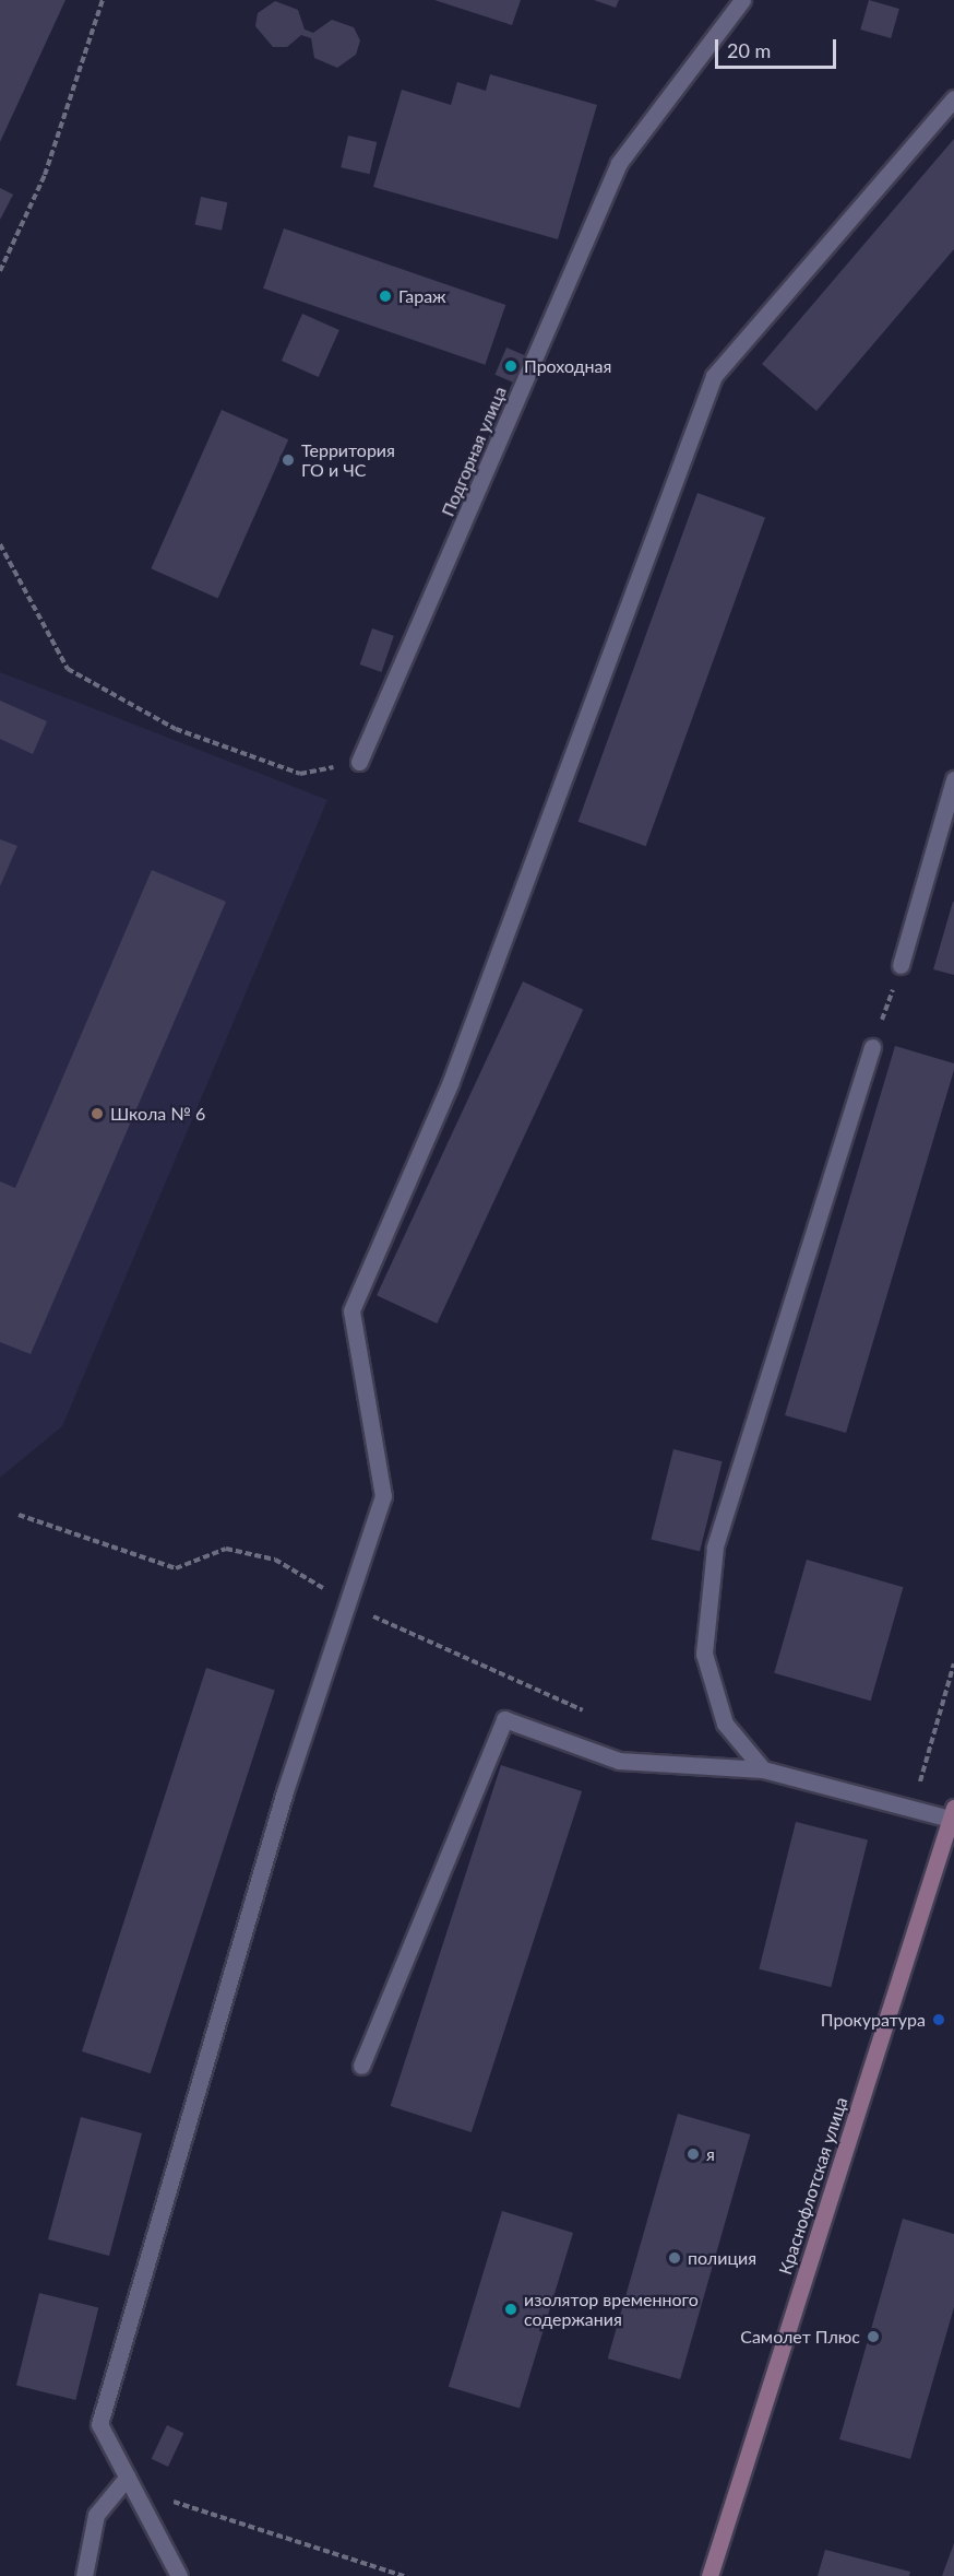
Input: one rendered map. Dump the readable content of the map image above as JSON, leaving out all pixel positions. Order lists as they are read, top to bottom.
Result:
{
  "streets": {
    "main road": ["Краснофлотская улица"],
    "street": ["Подгорная улица"]
  },
  "places": [
    "Гараж",
    "Проходная",
    "Территория ГО и ЧС",
    "Школа № 6",
    "Прокуратура",
    "я",
    "полиция",
    "изолятор временного содержания",
    "Самолет Плюс"
  ],
  "scale_bar": "20 m"
}
